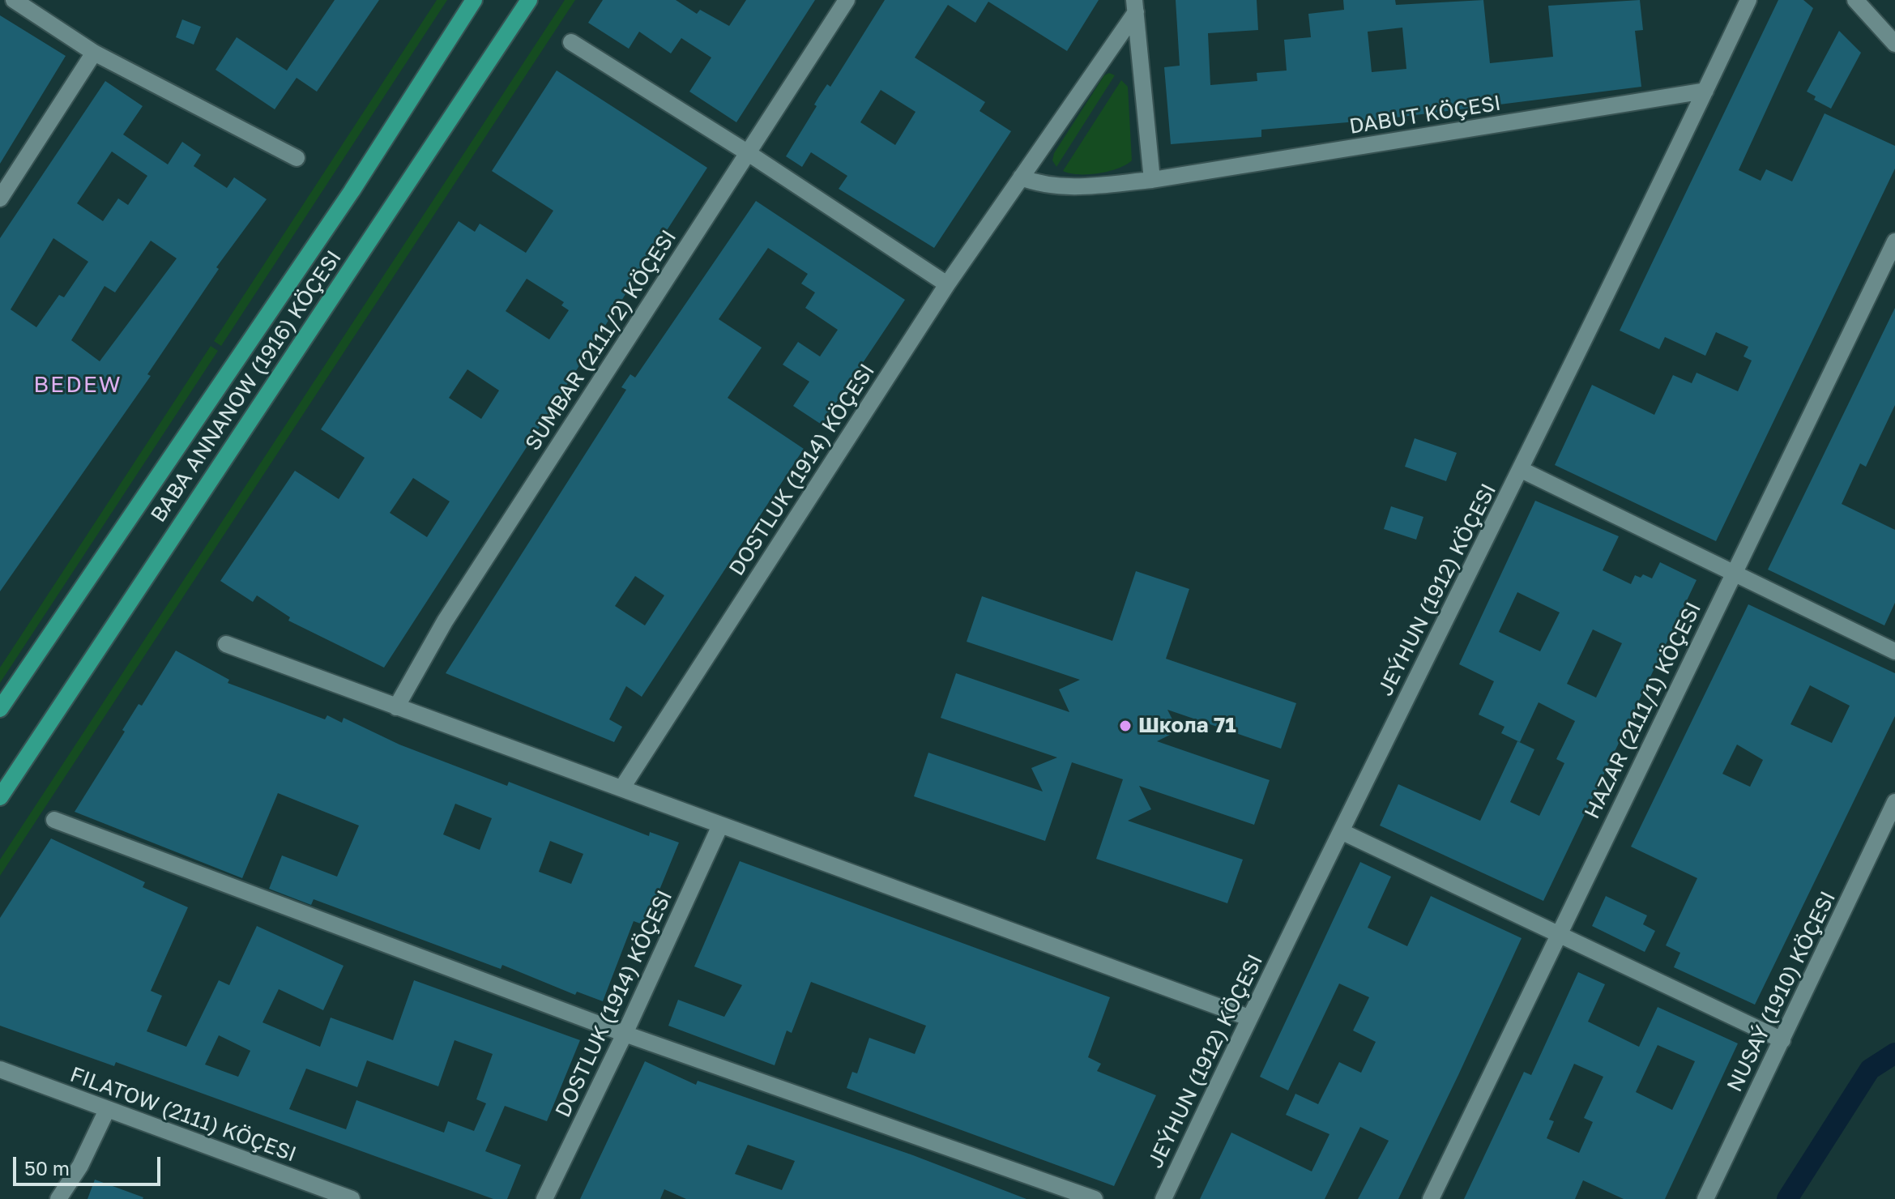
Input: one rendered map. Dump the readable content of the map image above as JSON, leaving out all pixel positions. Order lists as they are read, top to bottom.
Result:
{
  "streets": {
    "main road": ["BABA ANNANOW (1916) KÖÇESI"],
    "street": [
      "DABUT KÖÇESI",
      "SUMBAR (2111/2) KÖÇESI",
      "DOSTLUK (1914) KÖÇESI",
      "JEÝHUN (1912) KÖÇESI",
      "HAZAR (2111/1) KÖÇESI",
      "NUSAÝ (1910) KÖÇESI",
      "FILATOW (2111) KÖÇESI"
    ]
  },
  "crossings": [
    ["DABUT KÖÇESI", "DOSTLUK (1914) KÖÇESI"],
    ["DABUT KÖÇESI", "JEÝHUN (1912) KÖÇESI"]
  ],
  "districts": ["BEDEW"],
  "places": ["Школа 71"],
  "scale_bar": "50 m"
}
